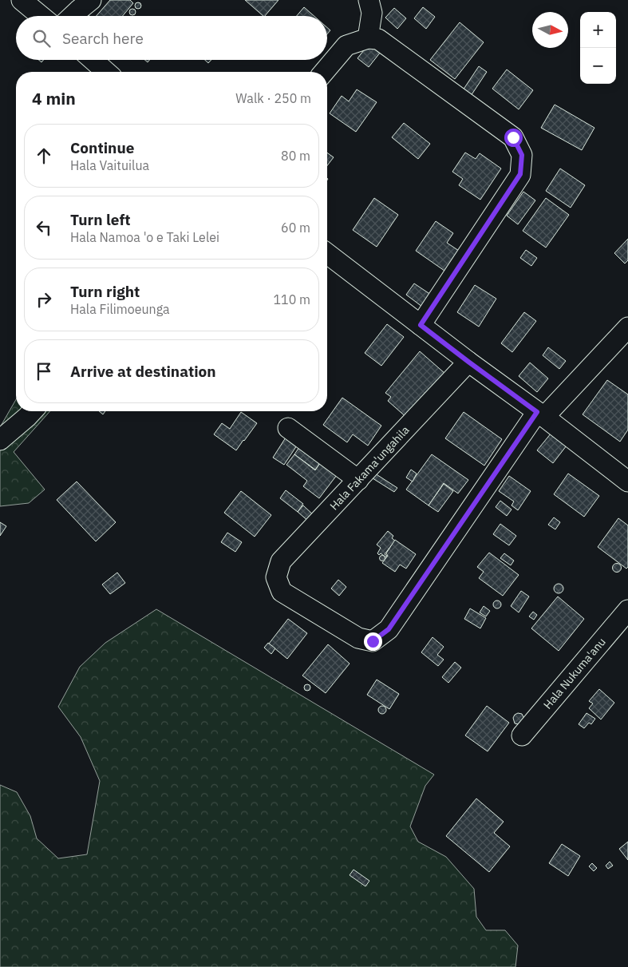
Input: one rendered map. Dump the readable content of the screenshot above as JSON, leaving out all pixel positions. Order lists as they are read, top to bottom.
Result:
{
  "streets": {
    "street": ["Hala Fakama'ungahila", "Hala Nukuma'anu"]
  },
  "north": "right",
  "page": {
    "map_buttons": ["+", "−"],
    "search": "Search here",
    "heading": ["4 min", "Walk · 250 m"],
    "list": [
      ["Continue", "Hala Vaituilua", "80 m"],
      ["Turn left", "Hala Namoa 'o e Taki Lelei", "60 m"],
      ["Turn right", "Hala Filimoeunga", "110 m"],
      "Arrive at destination"
    ]
  }
}
